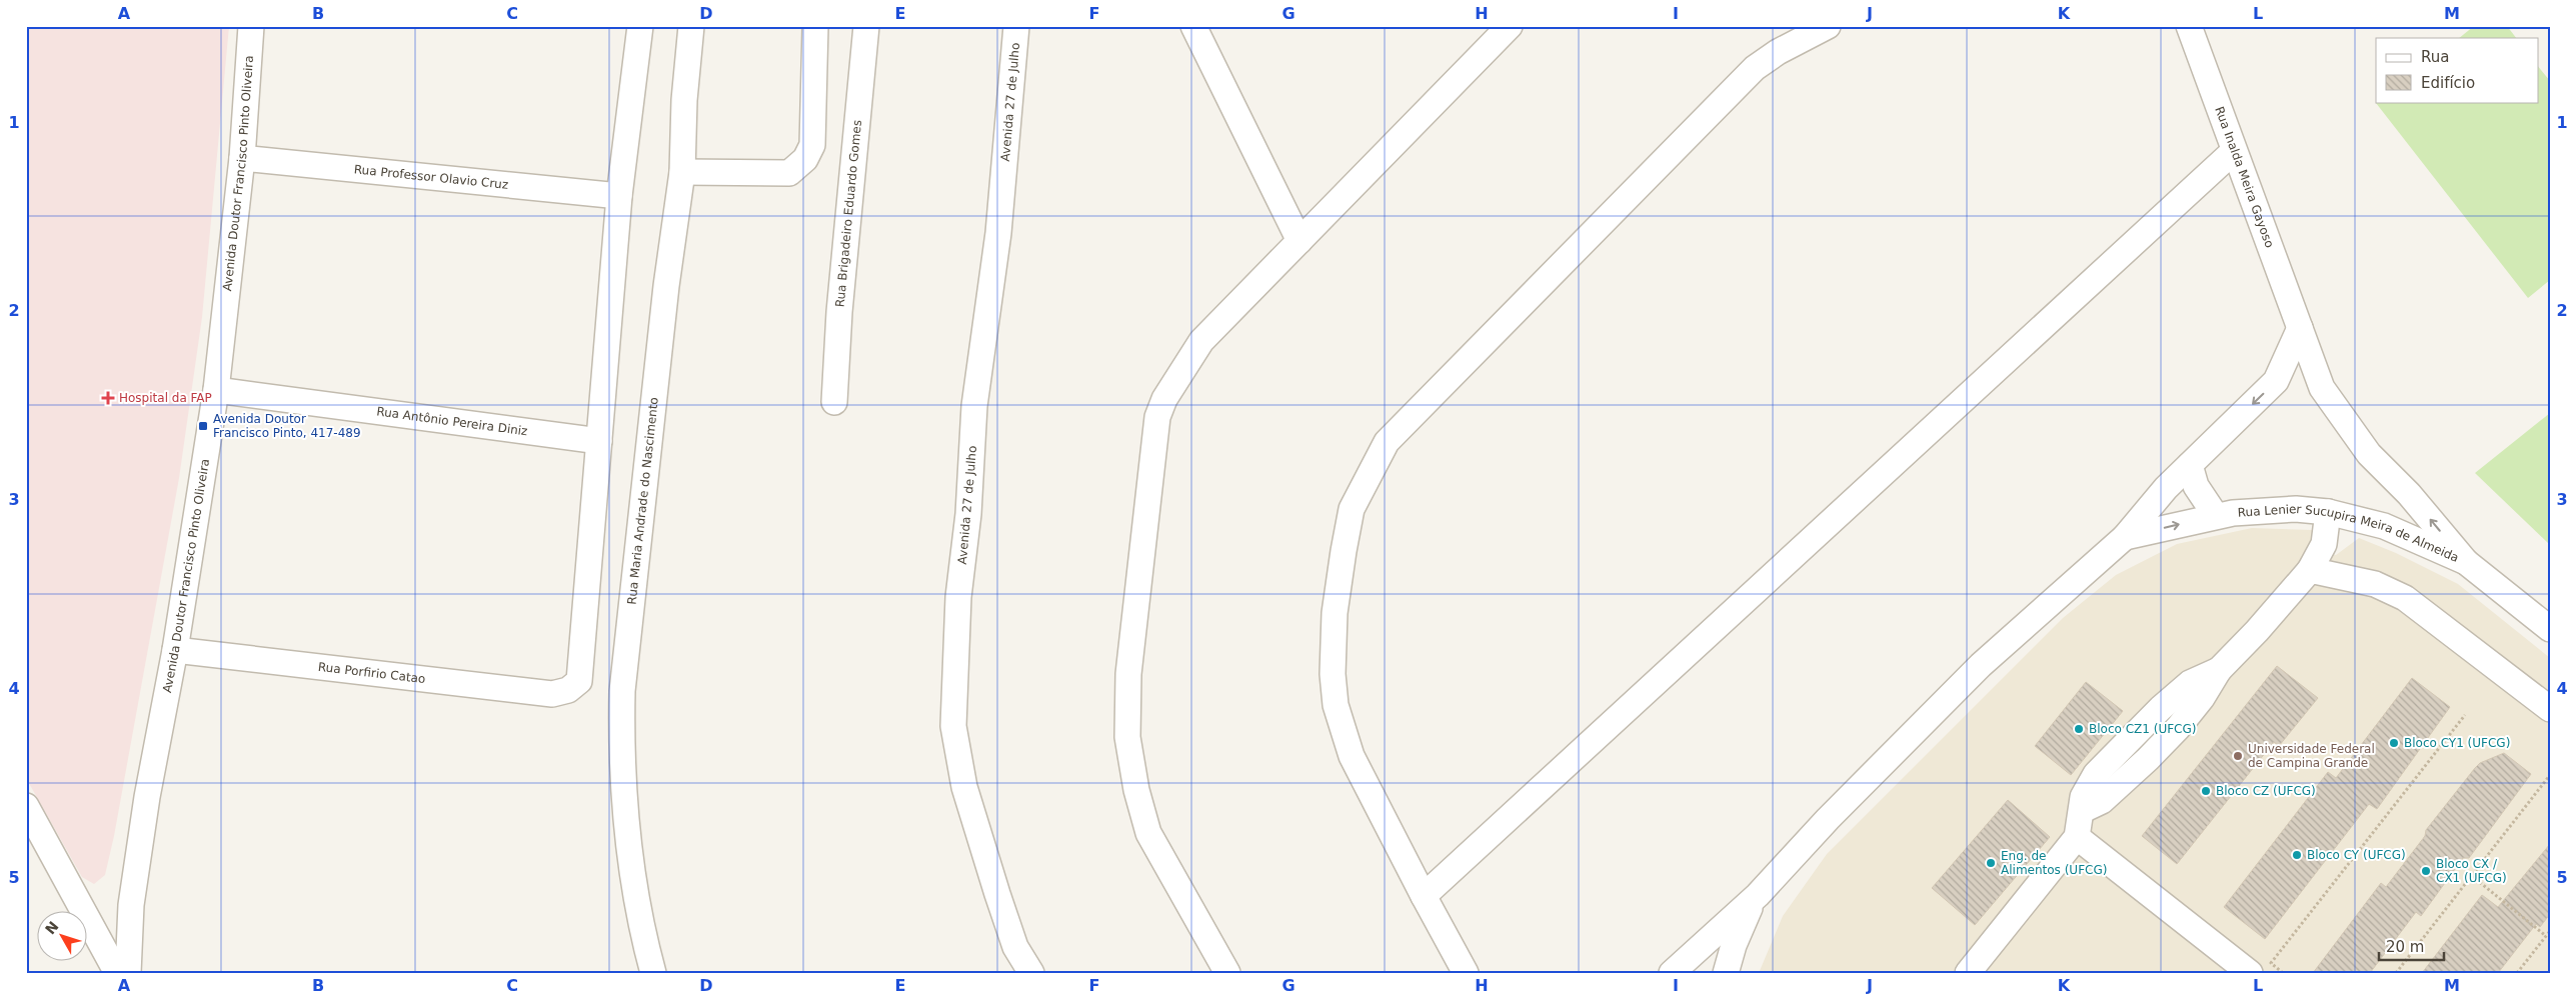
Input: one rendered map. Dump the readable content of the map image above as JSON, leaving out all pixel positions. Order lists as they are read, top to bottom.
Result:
{
  "streets": {
    "street": [
      "Avenida 27 de Julho",
      "Avenida Doutor Francisco Pinto Oliveira",
      "Rua Professor Olavio Cruz",
      "Rua Inalda Meira Gayoso",
      "Rua Brigadeiro Eduardo Gomes",
      "Rua Antônio Pereira Diniz",
      "Rua Maria Andrade do Nascimento",
      "Rua Lenier Sucupira Meira de Almeida",
      "Rua Porfirio Catao"
    ]
  },
  "crossings": [
    ["Avenida Doutor Francisco Pinto Oliveira", "Rua Professor Olavio Cruz"],
    ["Avenida Doutor Francisco Pinto Oliveira", "Rua Antônio Pereira Diniz"],
    ["Avenida Doutor Francisco Pinto Oliveira", "Rua Porfirio Catao"],
    ["Rua Inalda Meira Gayoso", "Rua Lenier Sucupira Meira de Almeida"],
    ["Rua Antônio Pereira Diniz", "Rua Porfirio Catao"]
  ],
  "places": {
    "health": ["Hospital da FAP"],
    "transit": ["Avenida Doutor Francisco Pinto, 417-489"],
    "other": [
      "Bloco CZ1 (UFCG)",
      "Bloco CY1 (UFCG)",
      "Universidade Federal de Campina Grande",
      "Bloco CZ (UFCG)",
      "Bloco CY (UFCG)",
      "Eng. de Alimentos (UFCG)",
      "Bloco CX / CX1 (UFCG)"
    ]
  },
  "legend": ["Rua", "Edifício"],
  "scale_bar": "20 m",
  "north": "top left",
  "grid": {
    "columns": [
      "A",
      "B",
      "C",
      "D",
      "E",
      "F",
      "G",
      "H",
      "I",
      "J",
      "K",
      "L",
      "M"
    ],
    "rows": [
      "1",
      "2",
      "3",
      "4",
      "5"
    ]
  }
}
